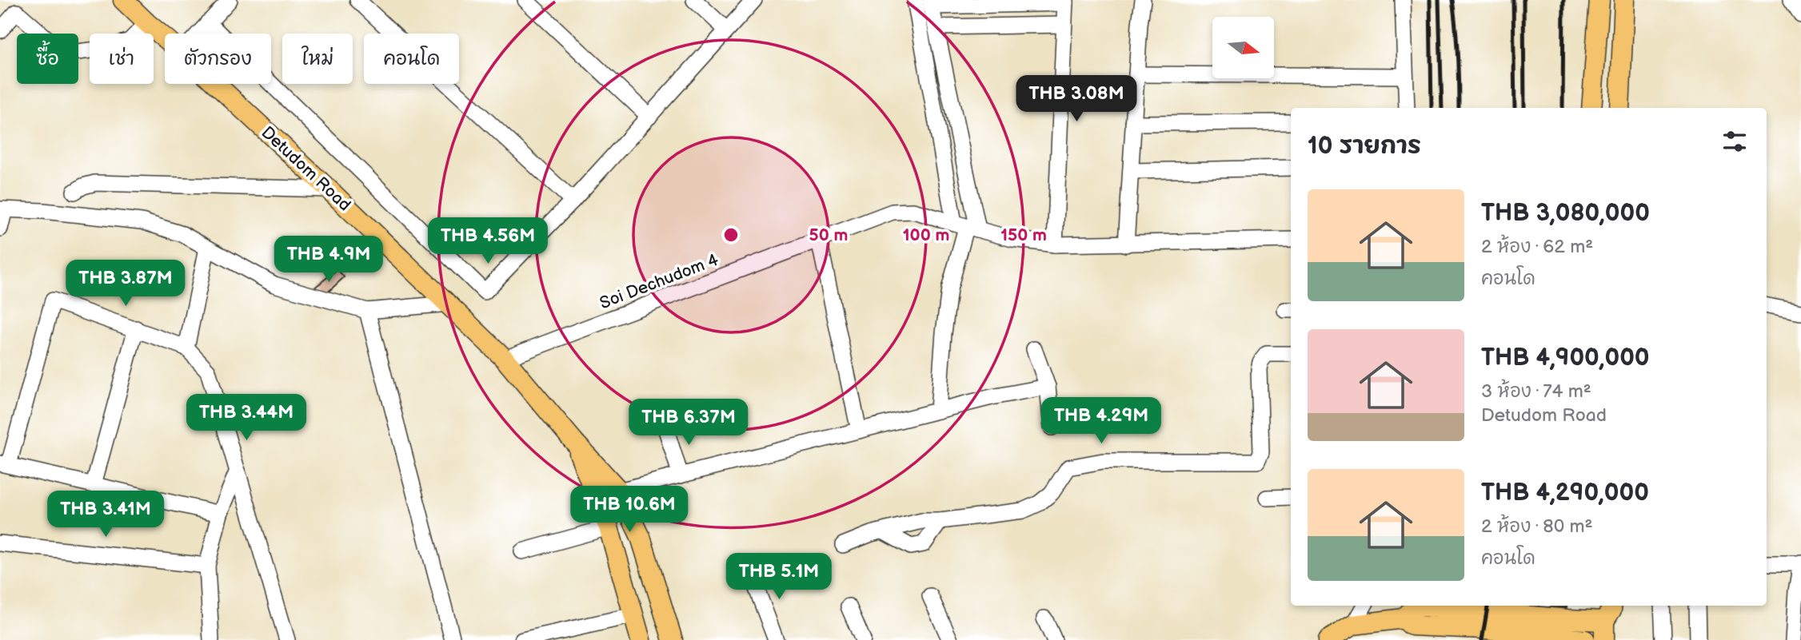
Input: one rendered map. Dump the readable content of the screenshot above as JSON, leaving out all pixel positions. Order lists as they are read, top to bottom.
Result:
{
  "streets": {
    "main road": ["Detudom Road"],
    "street": ["Soi Dechudom 4"]
  },
  "crossings": [
    ["Detudom Road", "Soi Dechudom 4"]
  ],
  "north": "right",
  "page": {
    "chip": [
      "ซื้อ",
      "เช่า",
      "ตัวกรอง",
      "ใหม่",
      "คอนโด"
    ],
    "price": [
      "THB 3.08M",
      "THB 4.56M",
      "THB 4.9M",
      "THB 3.87M",
      "THB 3.44M",
      "THB 4.29M",
      "THB 6.37M",
      "THB 10.6M",
      "THB 3.41M",
      "THB 5.1M"
    ],
    "heading": "10 รายการ",
    "list": [
      {
        "name": "THB 3,080,000",
        "note": "2 ห้อง · 62 m² · คอนโด"
      },
      {
        "name": "THB 4,900,000",
        "note": "3 ห้อง · 74 m² · Detudom Road"
      },
      {
        "name": "THB 4,290,000",
        "note": "2 ห้อง · 80 m² · คอนโด"
      }
    ]
  },
  "rings": ["50 m", "100 m", "150 m"]
}
